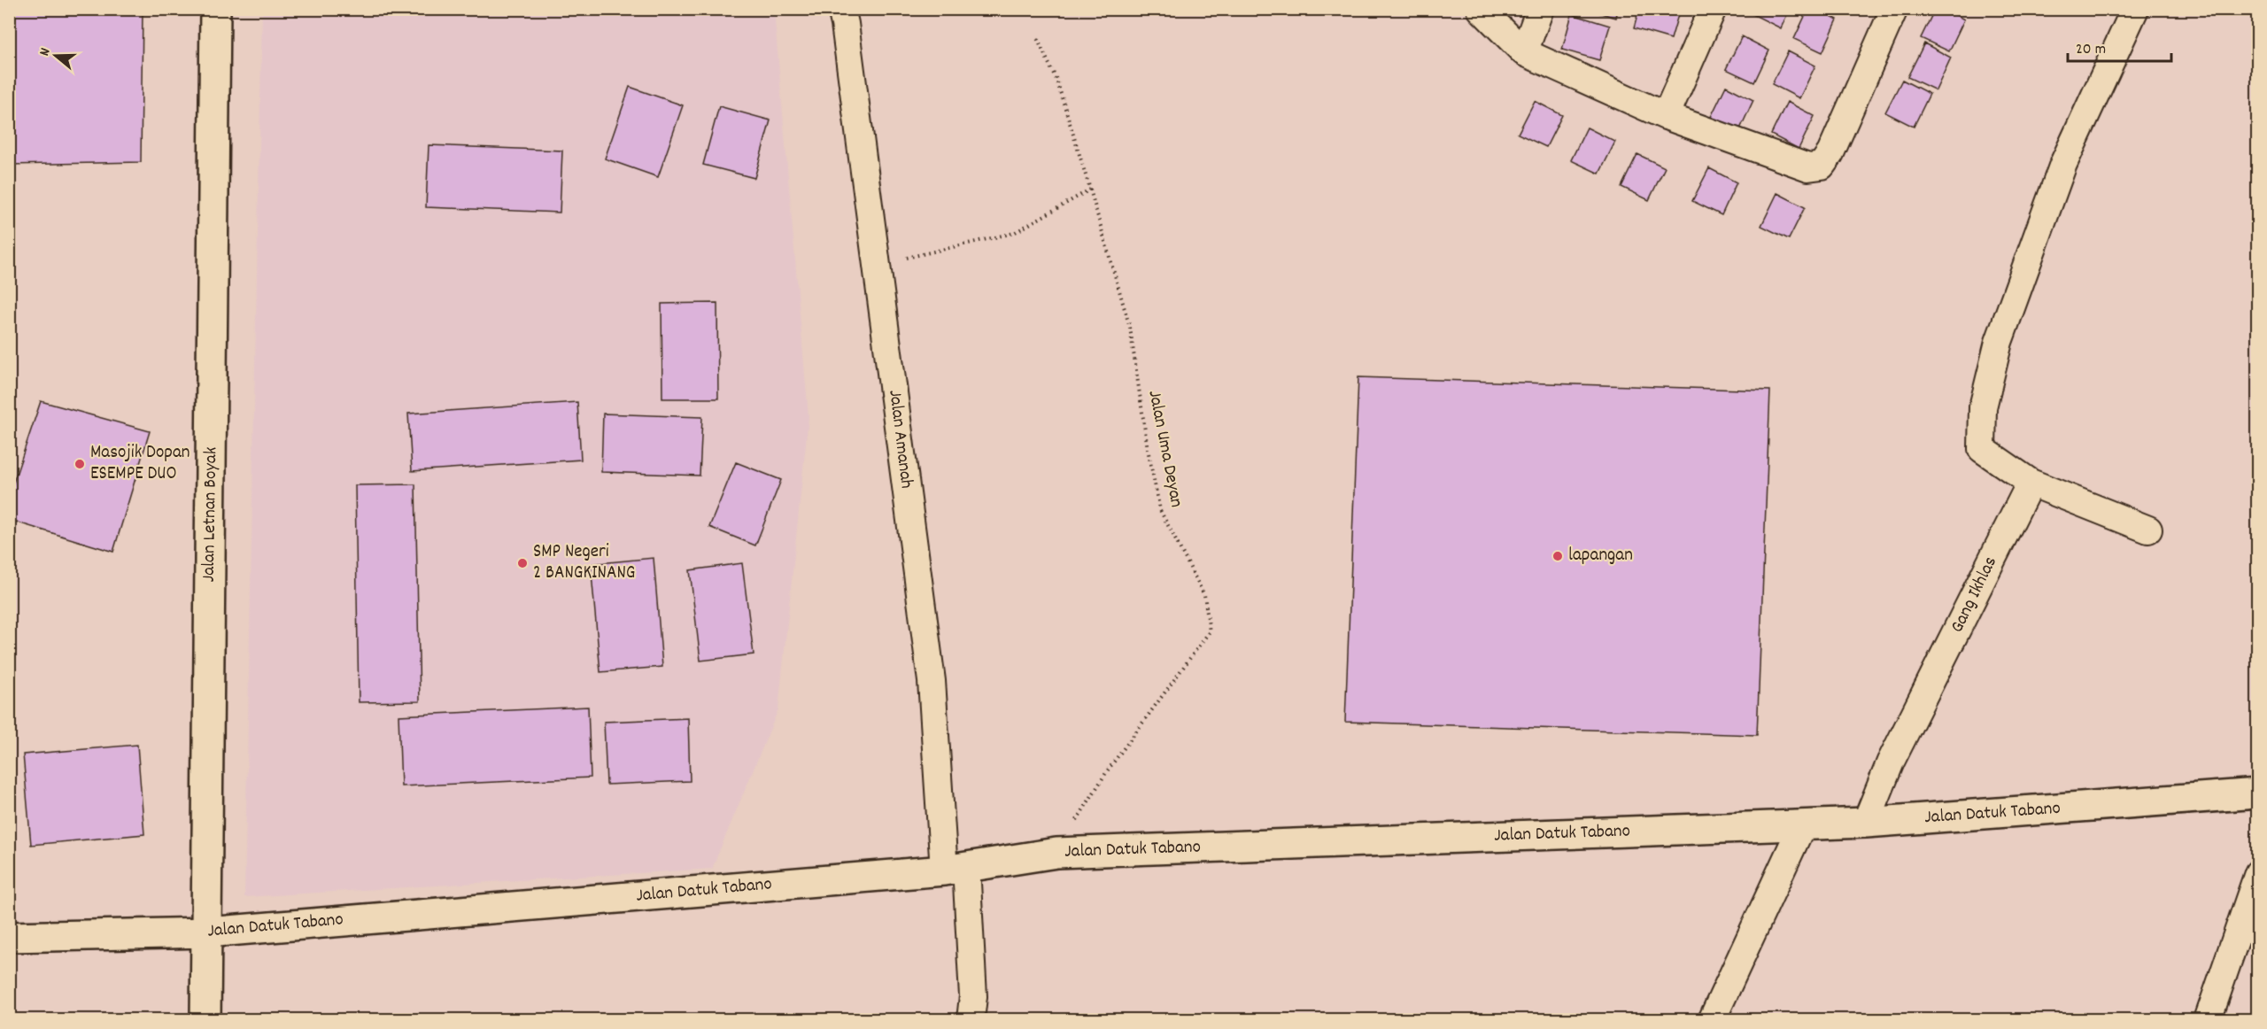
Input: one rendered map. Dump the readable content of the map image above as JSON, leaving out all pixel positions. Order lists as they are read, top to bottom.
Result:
{
  "streets": {
    "street": [
      "Jalan Amanah",
      "Jalan Letnan Boyak",
      "Gang Ikhlas",
      "Jalan Datuk Tabano"
    ],
    "path": ["Jalan Uma Deyan"]
  },
  "crossings": [
    ["Jalan Amanah", "Jalan Datuk Tabano"],
    ["Jalan Uma Deyan", "Jalan Datuk Tabano"],
    ["Jalan Letnan Boyak", "Jalan Datuk Tabano"],
    ["Gang Ikhlas", "Jalan Datuk Tabano"]
  ],
  "places": ["Masojik Dopan ESEMPE DUO", "lapangan", "SMP Negeri 2 BANGKINANG"],
  "scale_bar": "20 m",
  "north": "left"
}
